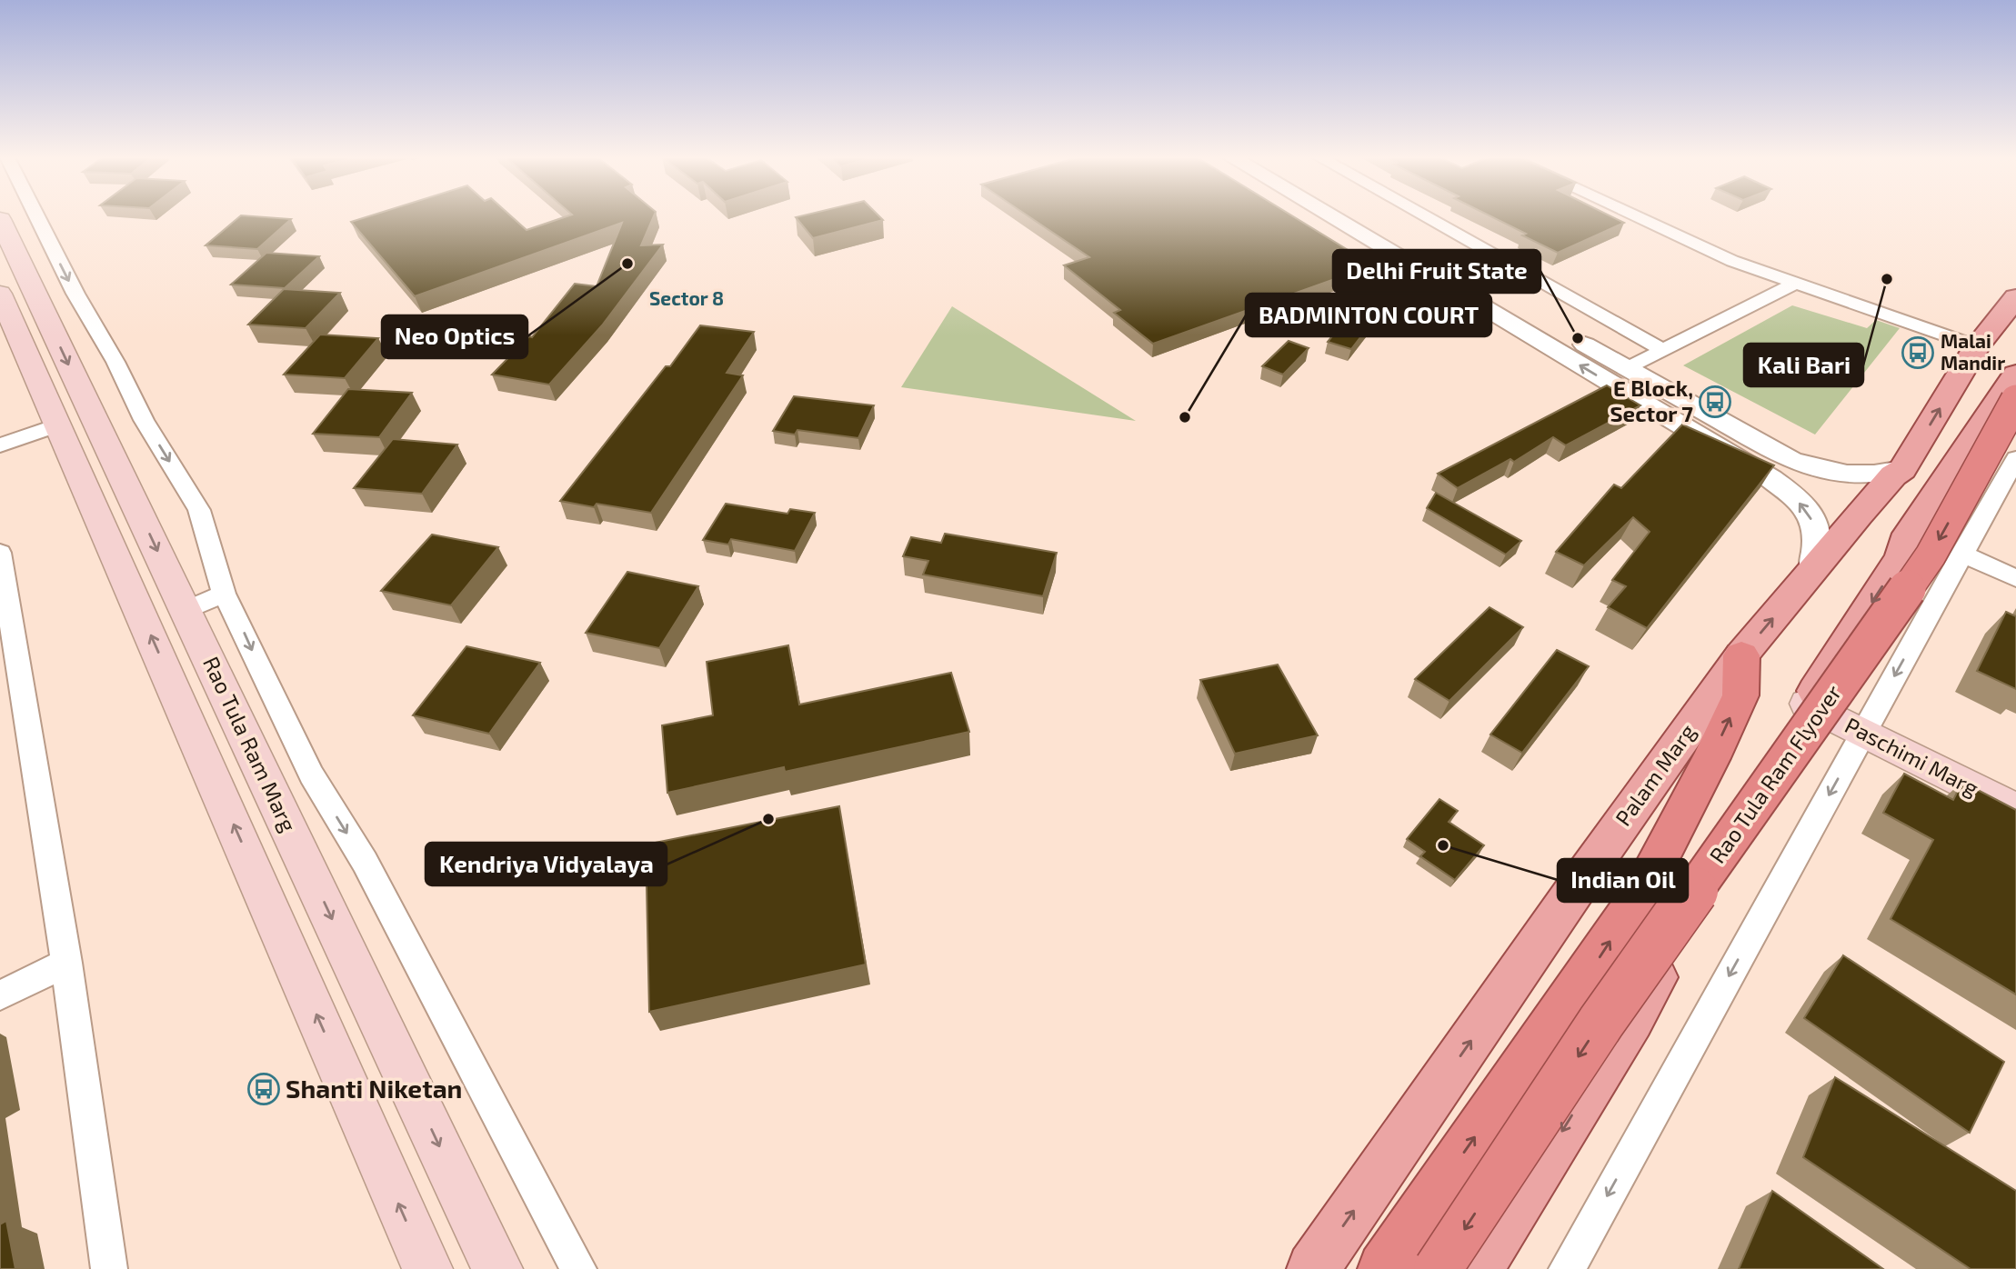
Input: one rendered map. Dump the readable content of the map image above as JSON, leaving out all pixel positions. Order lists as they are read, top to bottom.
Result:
{
  "streets": {
    "highway": ["Rao Tula Ram Flyover"],
    "main road": ["Rao Tula Ram Marg", "Paschimi Marg", "Palam Marg"]
  },
  "districts": ["Sector 8"],
  "places": {
    "other": [
      "Neo Optics",
      "Kali Bari",
      "Delhi Fruit State",
      "BADMINTON COURT",
      "Kendriya Vidyalaya",
      "Indian Oil"
    ],
    "bus stop": ["Malai Mandir", "E Block, Sector 7", "Shanti Niketan"]
  }
}
